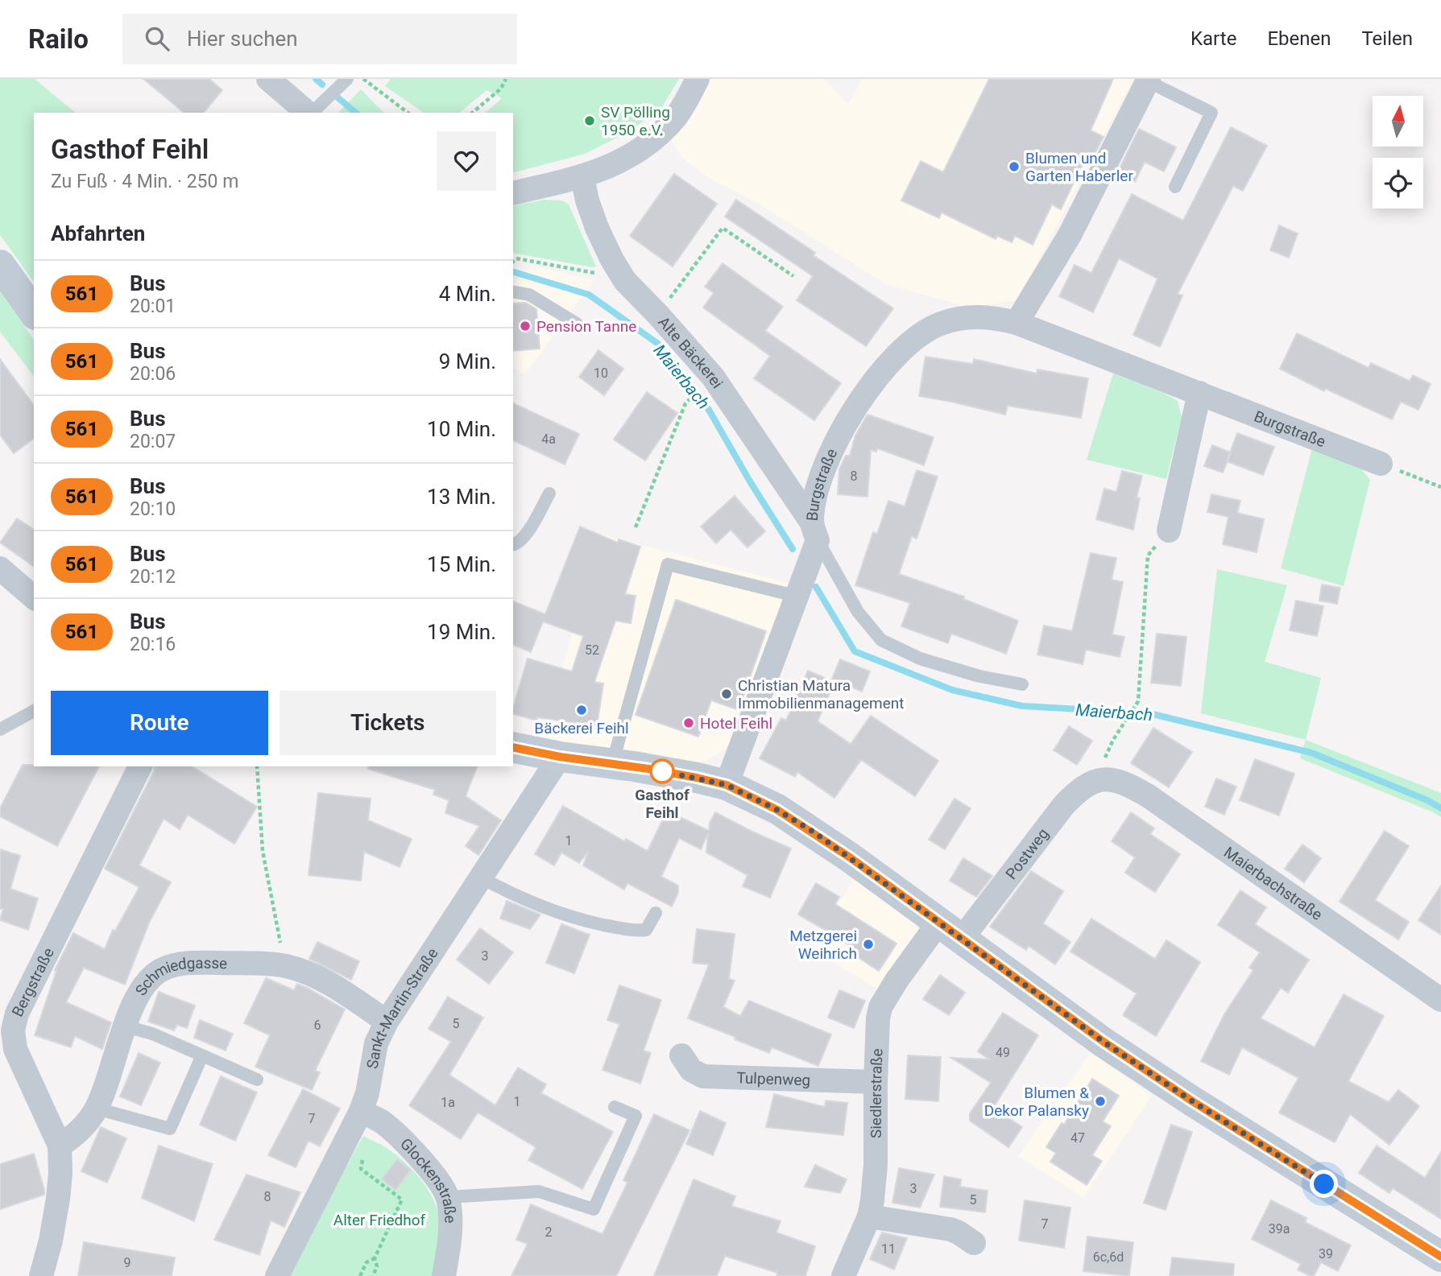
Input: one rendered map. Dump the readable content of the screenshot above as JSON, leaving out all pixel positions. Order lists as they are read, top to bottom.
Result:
{
  "streets": {
    "street": [
      "Alte Bäckerei",
      "Burgstraße",
      "Postweg",
      "Maierbachstraße",
      "Bergstraße",
      "Schmiedgasse",
      "Sankt-Martin-Straße",
      "Tulpenweg",
      "Siedlerstraße",
      "Glockenstraße"
    ]
  },
  "crossings": [
    ["Alte Bäckerei", "Burgstraße"],
    ["Postweg", "Maierbachstraße"],
    ["Postweg", "Siedlerstraße"],
    ["Bergstraße", "Schmiedgasse"],
    ["Schmiedgasse", "Sankt-Martin-Straße"],
    ["Sankt-Martin-Straße", "Glockenstraße"],
    ["Tulpenweg", "Siedlerstraße"]
  ],
  "water": ["Maierbach"],
  "parks": ["Alter Friedhof"],
  "places": [
    "SV Pölling 1950 e.V.",
    "Blumen und Garten Haberler",
    "Pension Tanne",
    "Christian Matura Immobilienmanagement",
    "Bäckerei Feihl",
    "Hotel Feihl",
    "Gasthof Feihl",
    "Metzgerei Weihrich",
    "Blumen & Dekor Palansky"
  ],
  "lines": ["bus line 561"],
  "house_numbers": [
    "10",
    "4a",
    "8",
    "52",
    "1",
    "3",
    "5",
    "6",
    "49",
    "1",
    "1a",
    "7",
    "47",
    "3",
    "8",
    "5",
    "7",
    "39a",
    "2",
    "11",
    "39",
    "6c,6d",
    "9"
  ],
  "north": "top",
  "page": {
    "header": "Railo",
    "search": "Hier suchen",
    "nav": ["Karte", "Ebenen", "Teilen"],
    "heading": [
      ["Gasthof Feihl", "Zu Fuß · 4 Min. · 250 m"],
      "Abfahrten"
    ],
    "list": [
      {
        "mark": "561",
        "name": "Bus",
        "note": "20:01",
        "value": "4 Min."
      },
      {
        "mark": "561",
        "name": "Bus",
        "note": "20:06",
        "value": "9 Min."
      },
      {
        "mark": "561",
        "name": "Bus",
        "note": "20:07",
        "value": "10 Min."
      },
      {
        "mark": "561",
        "name": "Bus",
        "note": "20:10",
        "value": "13 Min."
      },
      {
        "mark": "561",
        "name": "Bus",
        "note": "20:12",
        "value": "15 Min."
      },
      {
        "mark": "561",
        "name": "Bus",
        "note": "20:16",
        "value": "19 Min."
      }
    ],
    "buttons": ["Route", "Tickets"]
  }
}
